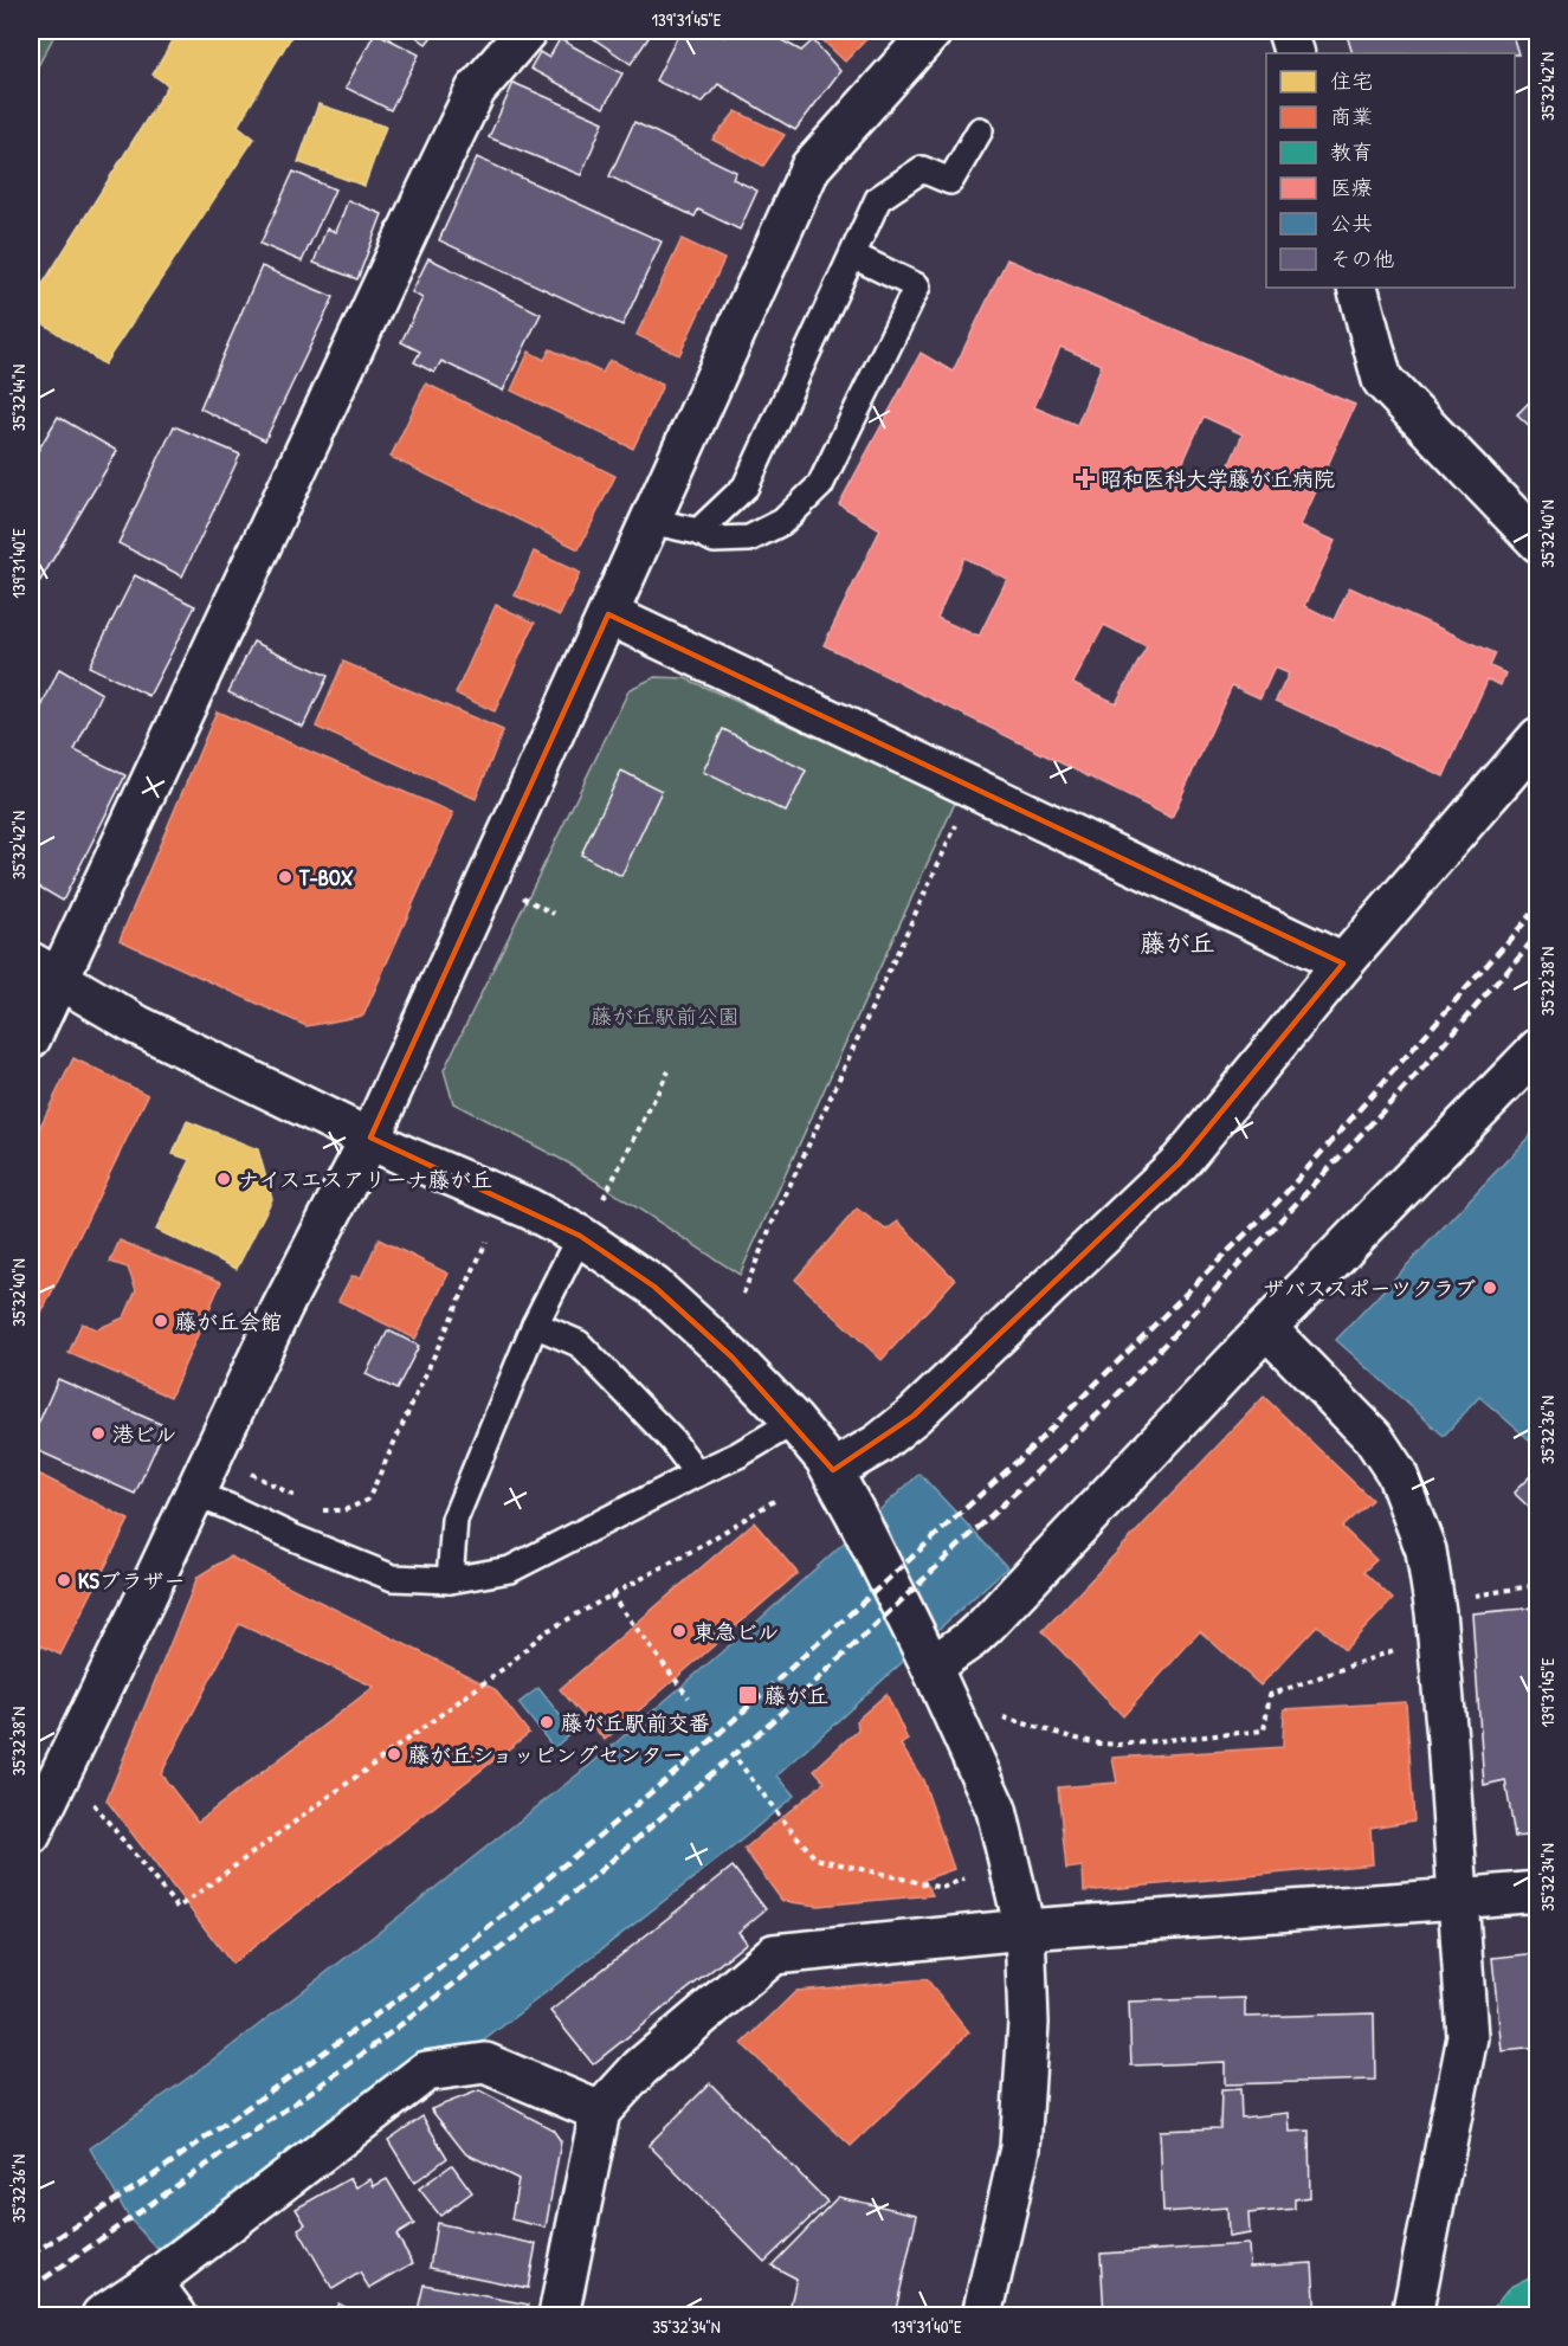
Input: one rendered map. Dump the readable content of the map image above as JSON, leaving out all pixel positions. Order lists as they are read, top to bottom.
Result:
{
  "districts": ["藤が丘"],
  "parks": ["藤が丘駅前公園"],
  "places": {
    "health": ["昭和医科大学藤が丘病院"],
    "other": [
      "T-BOX",
      "ナイスエスアリーナ藤が丘",
      "ザバススポーツクラブ",
      "藤が丘会館",
      "港ビル",
      "KSブラザー",
      "東急ビル",
      "藤が丘駅前交番",
      "藤が丘ショッピングセンター"
    ],
    "transit": ["藤が丘"]
  },
  "legend": [
    "住宅",
    "商業",
    "教育",
    "医療",
    "公共",
    "その他"
  ],
  "coordinates": [
    "139°31'45\"E",
    "35°32'42\"N",
    "35°32'44\"N",
    "35°32'40\"N",
    "139°31'40\"E",
    "35°32'38\"N",
    "35°32'36\"N",
    "35°32'34\"N"
  ]
}
